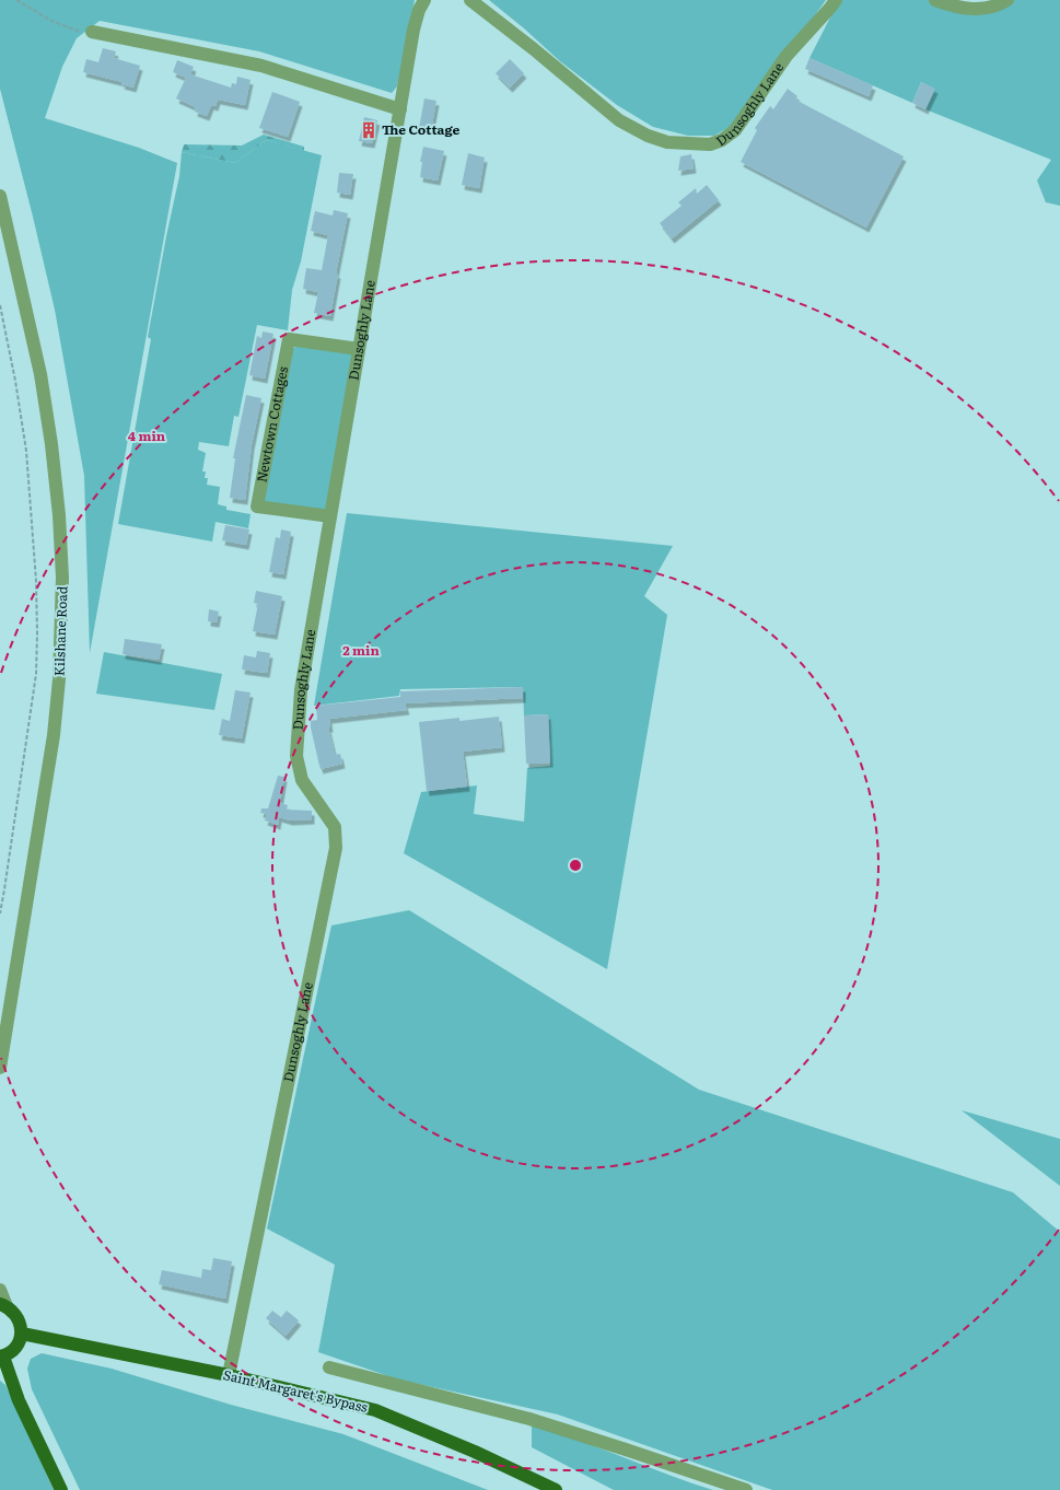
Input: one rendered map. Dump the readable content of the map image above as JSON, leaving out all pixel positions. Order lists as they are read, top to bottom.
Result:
{
  "streets": {
    "main road": ["Saint Margaret's Bypass"],
    "street": ["Dunsoghly Lane", "Newtown Cottages", "Kilshane Road"]
  },
  "crossings": [
    ["Dunsoghly Lane", "Newtown Cottages"],
    ["Dunsoghly Lane", "Saint Margaret's Bypass"]
  ],
  "places": {
    "building": ["The Cottage"]
  },
  "rings": ["4 min", "2 min"]
}
